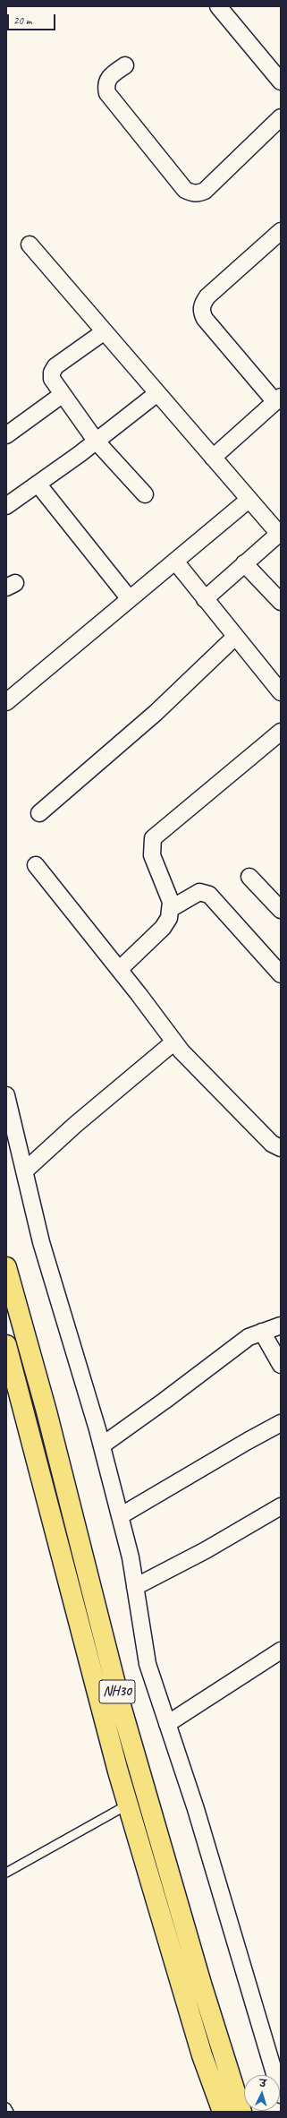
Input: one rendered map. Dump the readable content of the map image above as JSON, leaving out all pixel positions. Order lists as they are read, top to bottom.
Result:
{
  "streets": {
    "highway": ["NH30"]
  },
  "scale_bar": "20 m",
  "north": "top"
}
